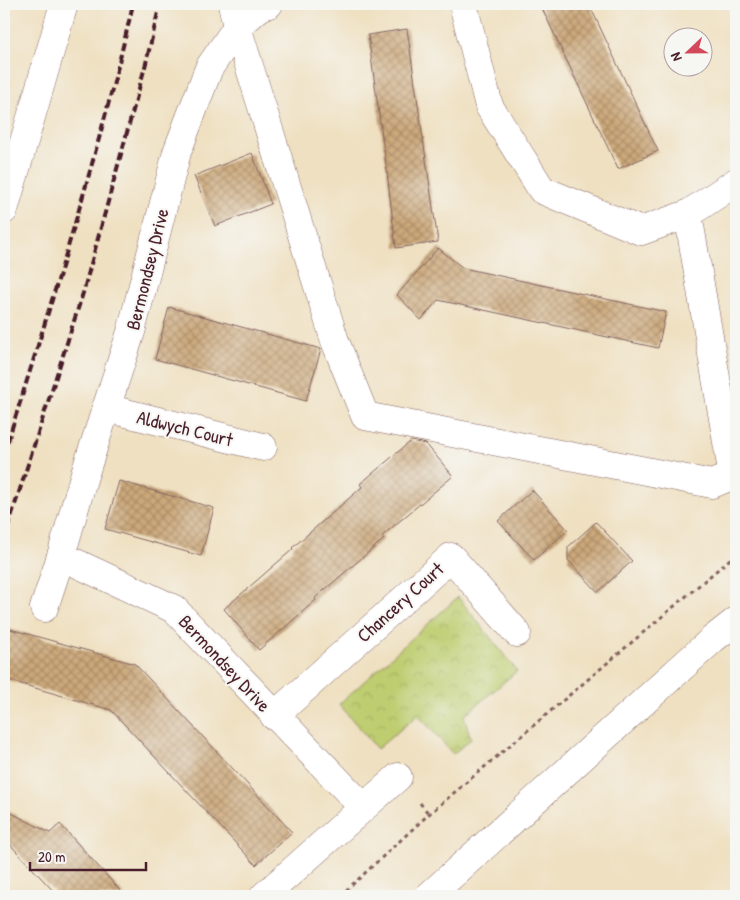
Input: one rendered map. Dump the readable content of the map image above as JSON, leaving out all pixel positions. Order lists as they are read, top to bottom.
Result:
{
  "streets": {
    "street": ["Bermondsey Drive", "Aldwych Court", "Chancery Court"]
  },
  "crossings": [
    ["Bermondsey Drive", "Aldwych Court"],
    ["Bermondsey Drive", "Chancery Court"]
  ],
  "scale_bar": "20 m",
  "north": "left"
}
